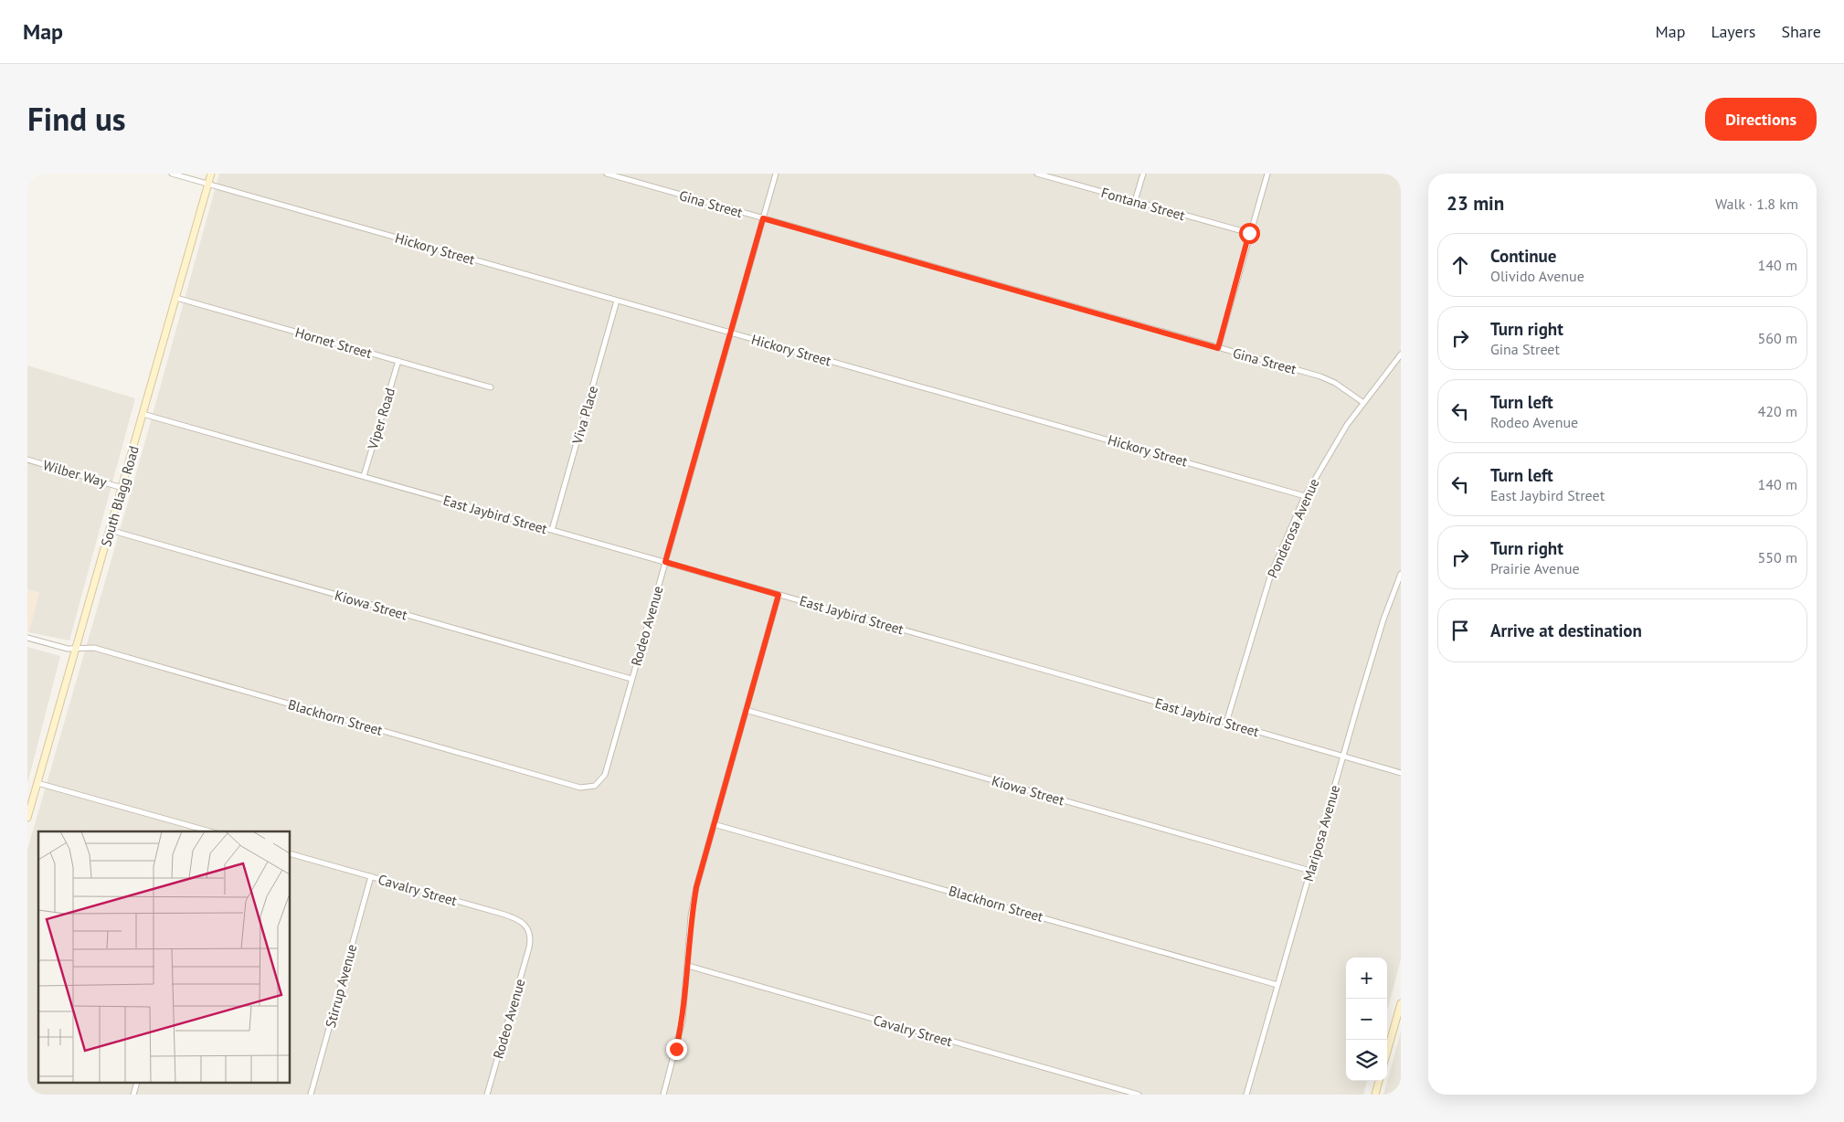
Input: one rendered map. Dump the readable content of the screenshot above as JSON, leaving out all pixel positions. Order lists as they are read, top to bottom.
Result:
{
  "streets": {
    "main road": ["South Blagg Road"],
    "street": [
      "Gina Street",
      "Fontana Street",
      "Hickory Street",
      "Hornet Street",
      "Viva Place",
      "Viper Road",
      "Wilber Way",
      "East Jaybird Street",
      "Ponderosa Avenue",
      "Kiowa Street",
      "Rodeo Avenue",
      "Blackhorn Street",
      "Mariposa Avenue",
      "Cavalry Street",
      "Stirrup Avenue"
    ]
  },
  "crossings": [
    ["Gina Street", "Ponderosa Avenue"],
    ["Gina Street", "Rodeo Avenue"],
    ["Hickory Street", "Viva Place"],
    ["Hickory Street", "South Blagg Road"],
    ["Hickory Street", "Ponderosa Avenue"],
    ["Hickory Street", "Rodeo Avenue"],
    ["Hornet Street", "Viper Road"],
    ["Hornet Street", "South Blagg Road"],
    ["Viva Place", "East Jaybird Street"],
    ["Viper Road", "East Jaybird Street"],
    ["Wilber Way", "South Blagg Road"],
    ["South Blagg Road", "East Jaybird Street"],
    ["South Blagg Road", "Kiowa Street"],
    ["South Blagg Road", "Blackhorn Street"],
    ["East Jaybird Street", "Ponderosa Avenue"],
    ["East Jaybird Street", "Rodeo Avenue"],
    ["East Jaybird Street", "Mariposa Avenue"],
    ["Kiowa Street", "Rodeo Avenue"],
    ["Kiowa Street", "Mariposa Avenue"],
    ["Rodeo Avenue", "Blackhorn Street"],
    ["Rodeo Avenue", "Cavalry Street"],
    ["Blackhorn Street", "Mariposa Avenue"],
    ["Cavalry Street", "Stirrup Avenue"]
  ],
  "page": {
    "header": "Map",
    "nav": ["Map", "Layers", "Share"],
    "title": "Find us",
    "buttons": "Directions",
    "heading": ["23 min", "Walk · 1.8 km"],
    "list": [
      ["Continue", "Olivido Avenue", "140 m"],
      ["Turn right", "Gina Street", "560 m"],
      ["Turn left", "Rodeo Avenue", "420 m"],
      ["Turn left", "East Jaybird Street", "140 m"],
      ["Turn right", "Prairie Avenue", "550 m"],
      "Arrive at destination"
    ],
    "map_buttons": ["+", "−"]
  }
}
